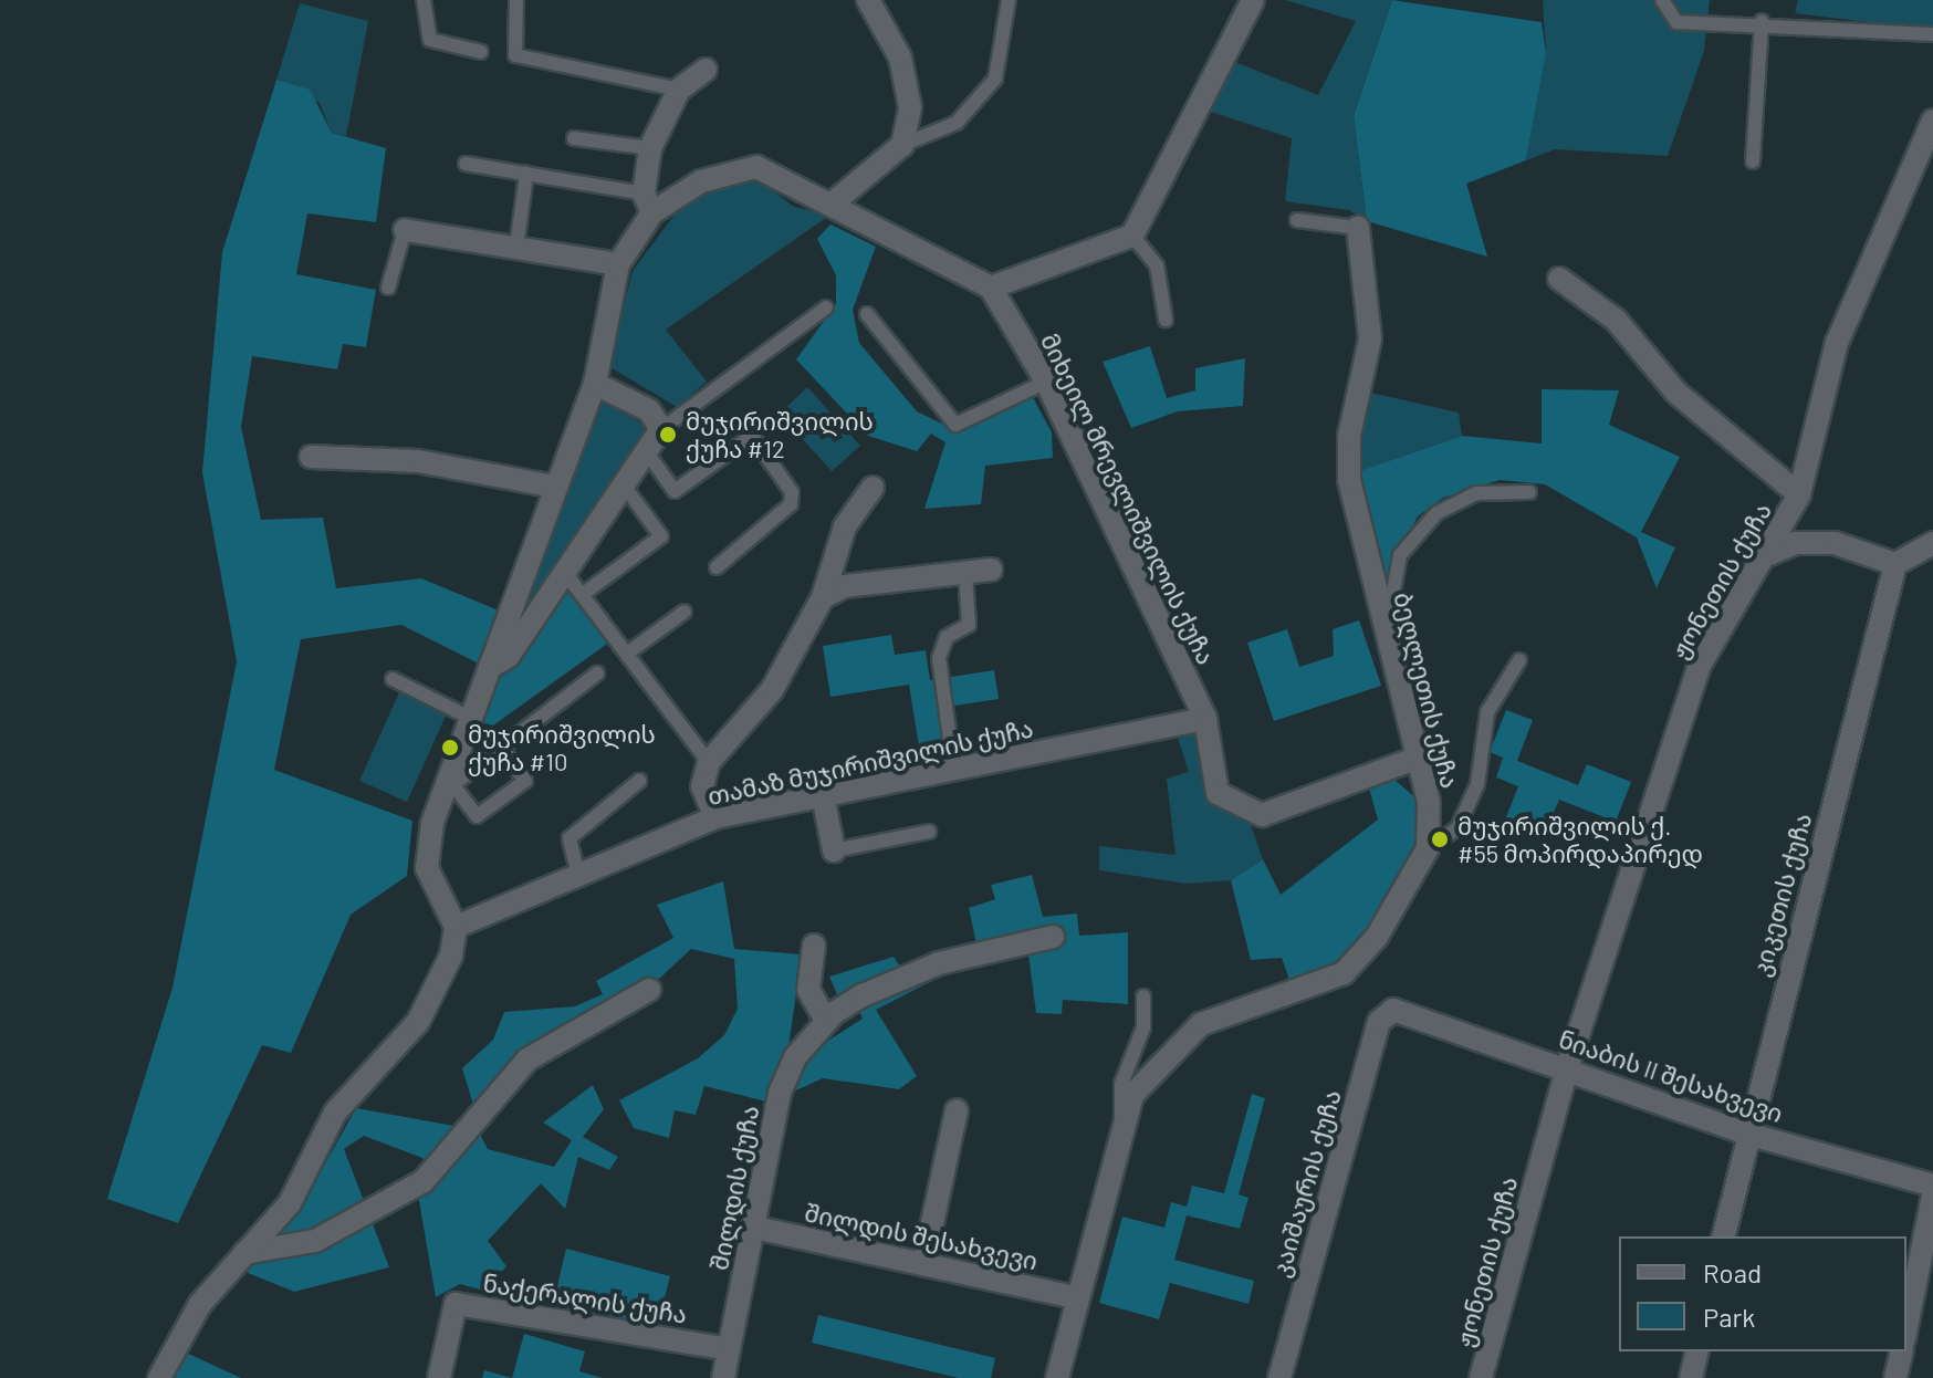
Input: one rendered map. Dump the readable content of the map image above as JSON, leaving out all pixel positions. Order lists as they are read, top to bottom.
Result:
{
  "streets": {
    "street": [
      "მიხეილ მრევლიშვილის ქუჩა",
      "ჟონეთის ქუჩა",
      "ბეღლეთის ქუჩა",
      "თამაზ მუჯირიშვილის ქუჩა",
      "კიკეთის ქუჩა",
      "ნიაბის II შესახვევი",
      "კაიშაურის ქუჩა",
      "შილდის ქუჩა",
      "შილდის შესახვევი",
      "ნაქერალის ქუჩა"
    ]
  },
  "crossings": [
    ["მიხეილ მრევლიშვილის ქუჩა", "ბეღლეთის ქუჩა"],
    ["მიხეილ მრევლიშვილის ქუჩა", "თამაზ მუჯირიშვილის ქუჩა"],
    ["ჟონეთის ქუჩა", "ნიაბის II შესახვევი"],
    ["კიკეთის ქუჩა", "ნიაბის II შესახვევი"],
    ["ნიაბის II შესახვევი", "კაიშაურის ქუჩა"],
    ["შილდის ქუჩა", "შილდის შესახვევი"],
    ["შილდის ქუჩა", "ნაქერალის ქუჩა"]
  ],
  "places": ["მუჯირიშვილის ქუჩა #12", "მუჯირიშვილის ქუჩა #10", "მუჯირიშვილის ქ. #55 მოპირდაპირედ"],
  "legend": ["Road", "Park"]
}
